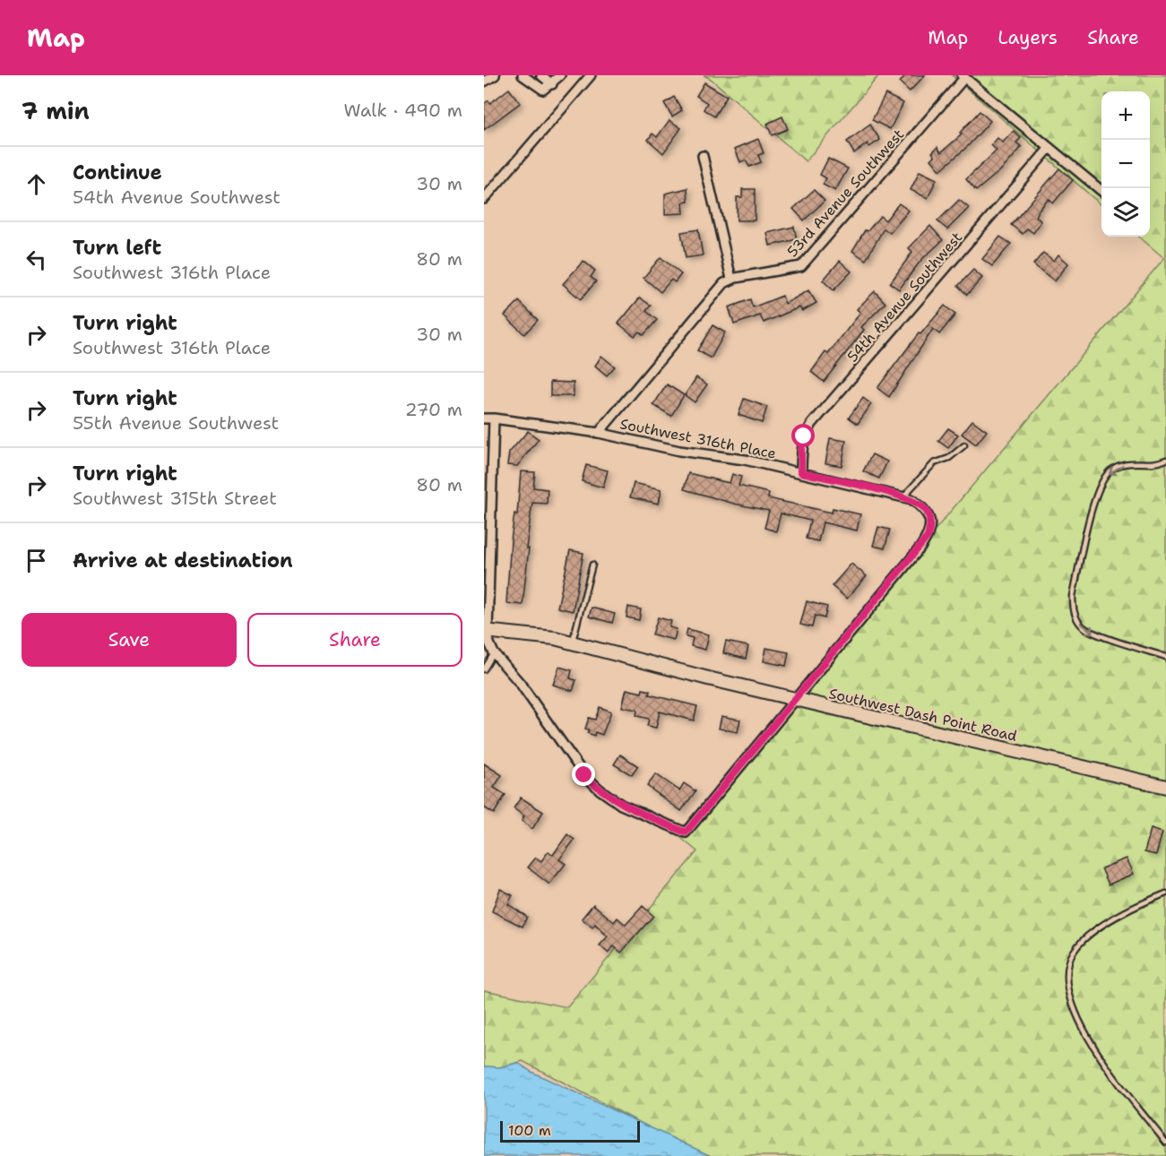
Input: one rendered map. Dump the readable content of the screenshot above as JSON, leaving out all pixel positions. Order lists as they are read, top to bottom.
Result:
{
  "streets": {
    "main road": ["Southwest Dash Point Road"],
    "street": ["53rd Avenue Southwest", "54th Avenue Southwest", "Southwest 316th Place"]
  },
  "crossings": [
    ["54th Avenue Southwest", "Southwest 316th Place"],
    ["Southwest 316th Place", "Southwest Dash Point Road"]
  ],
  "scale_bar": "100 m",
  "page": {
    "header": "Map",
    "nav": ["Map", "Layers", "Share"],
    "heading": ["7 min", "Walk · 490 m"],
    "map_buttons": ["+", "−"],
    "list": [
      ["Continue", "54th Avenue Southwest", "30 m"],
      ["Turn left", "Southwest 316th Place", "80 m"],
      ["Turn right", "Southwest 316th Place", "30 m"],
      ["Turn right", "55th Avenue Southwest", "270 m"],
      ["Turn right", "Southwest 315th Street", "80 m"],
      "Arrive at destination"
    ],
    "buttons": ["Save", "Share"],
    "scale": "100 m"
  }
}
